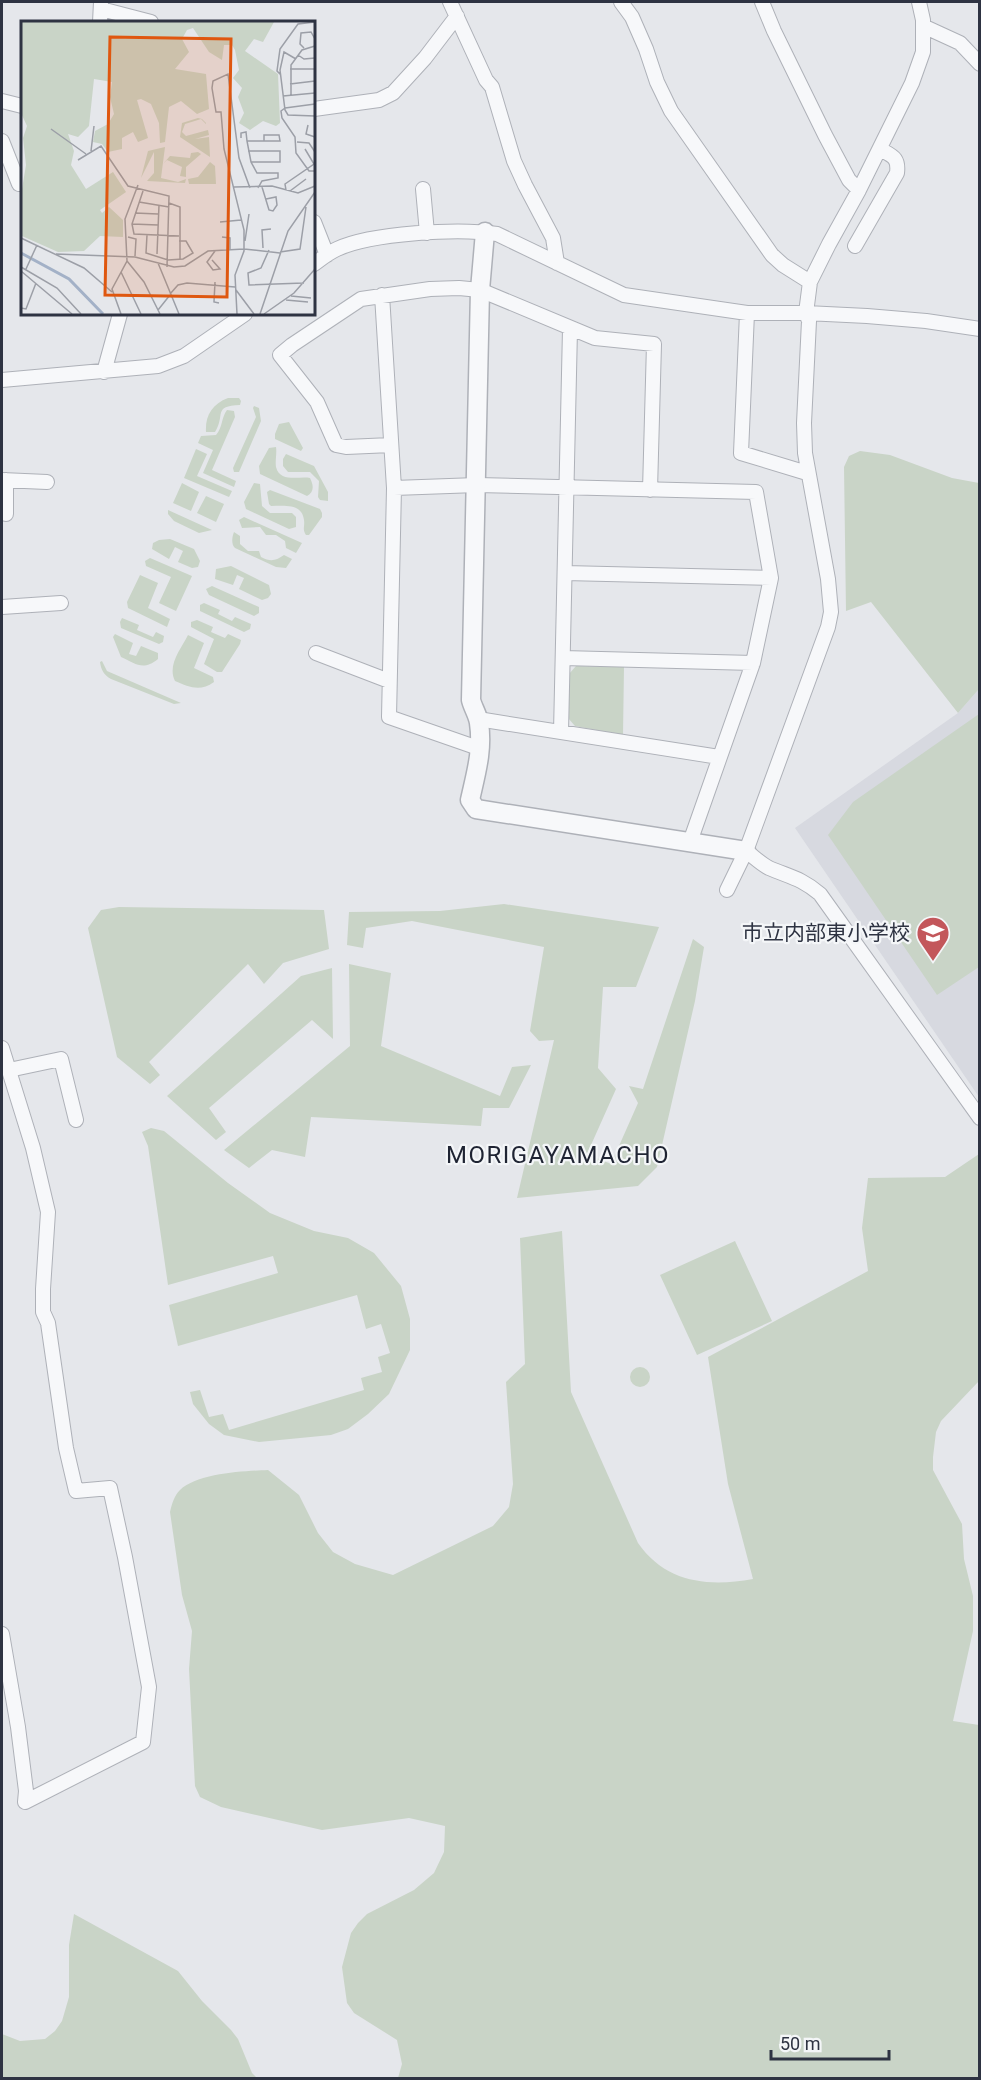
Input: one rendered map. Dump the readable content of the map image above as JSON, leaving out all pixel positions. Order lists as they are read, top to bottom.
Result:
{
  "districts": ["MORIGAYAMACHO"],
  "places": {
    "school or university": ["市立内部東小学校"]
  },
  "scale_bar": "50 m"
}
